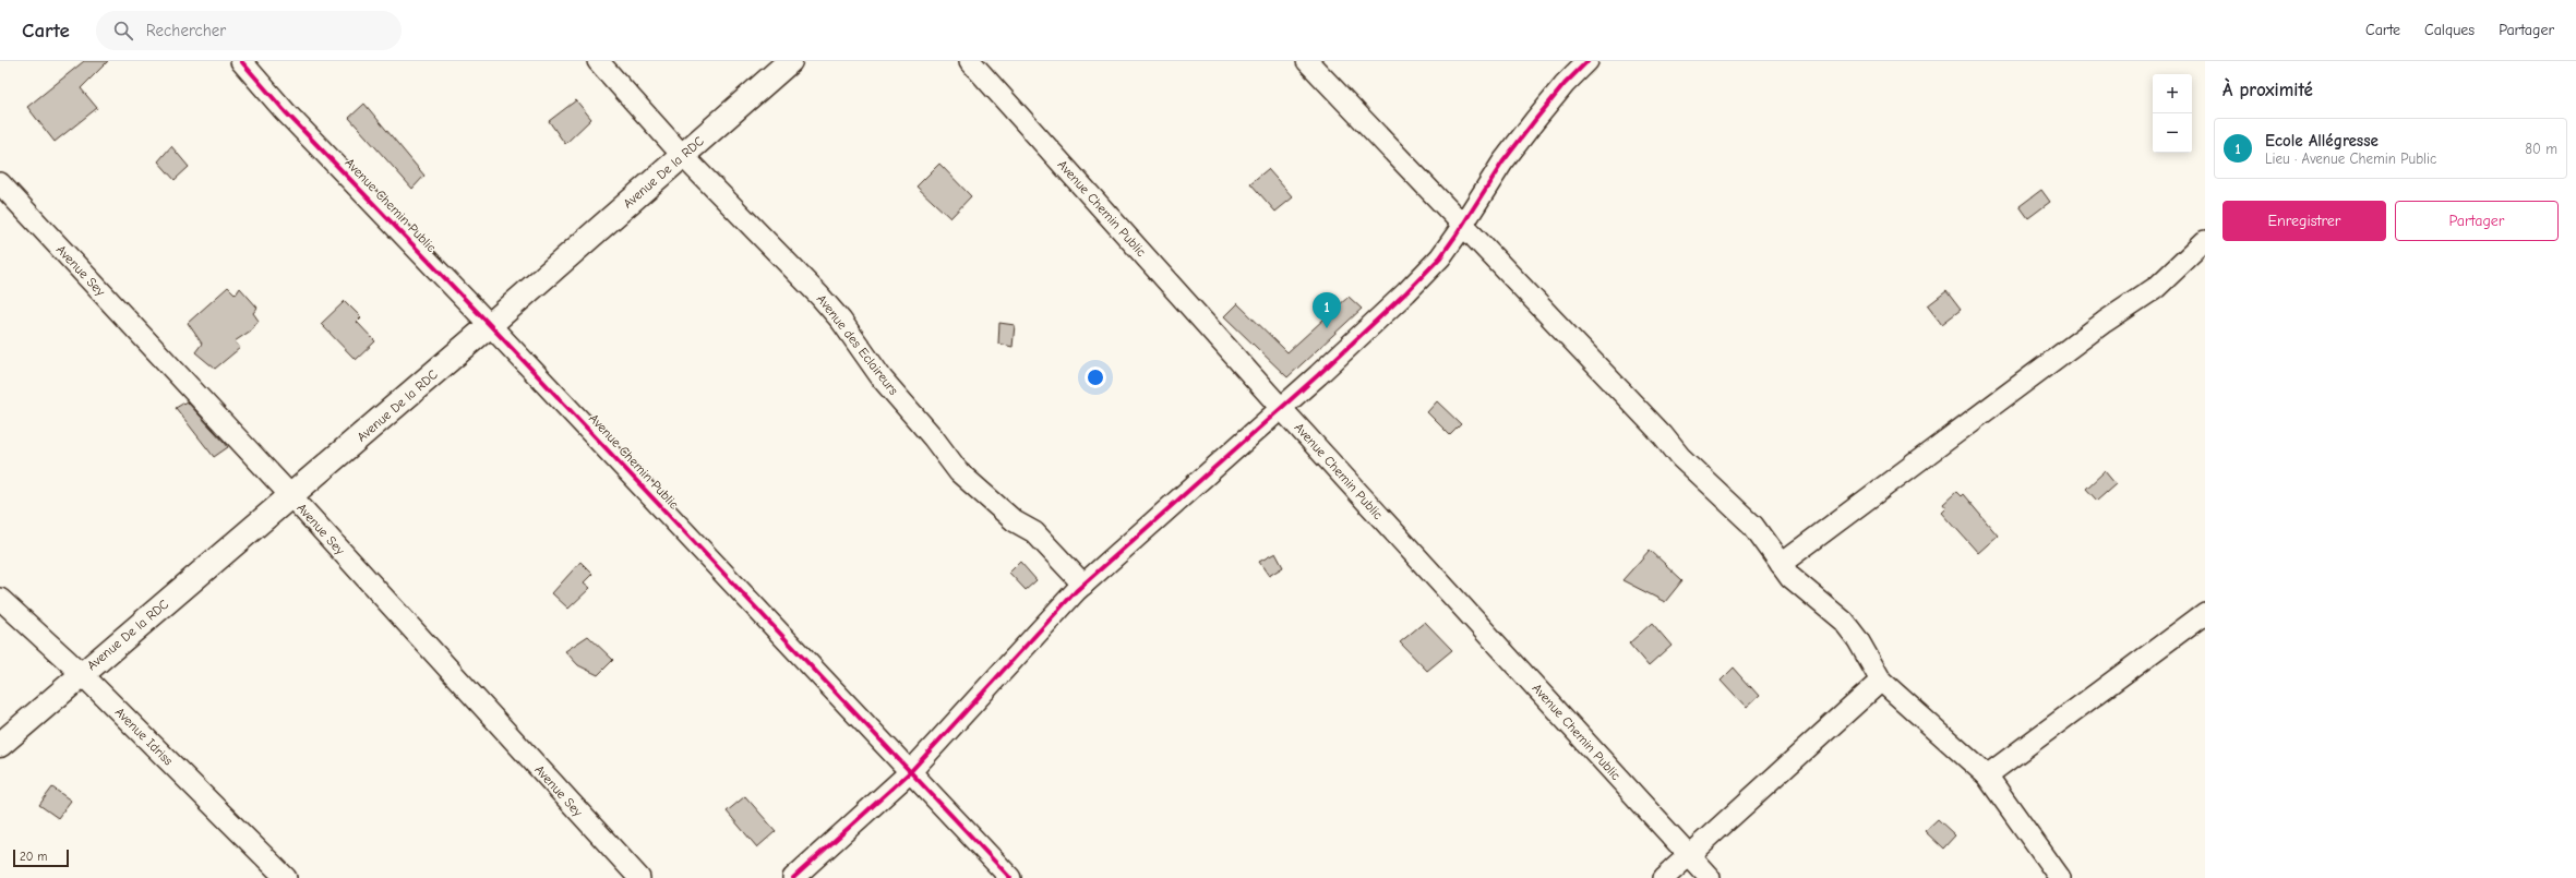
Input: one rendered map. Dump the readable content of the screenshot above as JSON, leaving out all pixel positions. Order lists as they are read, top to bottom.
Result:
{
  "streets": {
    "street": [
      "Avenue De la RDC",
      "Avenue Chemin Public",
      "Avenue Sey",
      "Avenue des Eclaireurs",
      "Avenue Idriss"
    ]
  },
  "crossings": [
    ["Avenue De la RDC", "Avenue Chemin Public"],
    ["Avenue De la RDC", "Avenue Sey"],
    ["Avenue De la RDC", "Avenue des Eclaireurs"],
    ["Avenue De la RDC", "Avenue Idriss"]
  ],
  "scale_bar": "20 m",
  "page": {
    "header": "Carte",
    "search": "Rechercher",
    "nav": ["Carte", "Calques", "Partager"],
    "heading": "À proximité",
    "map_buttons": ["+", "−"],
    "list": [
      {
        "mark": "1",
        "name": "Ecole Allégresse",
        "note": "Lieu · Avenue Chemin Public",
        "value": "80 m"
      }
    ],
    "buttons": ["Enregistrer", "Partager"],
    "pins": "1",
    "scale": "20 m"
  }
}
